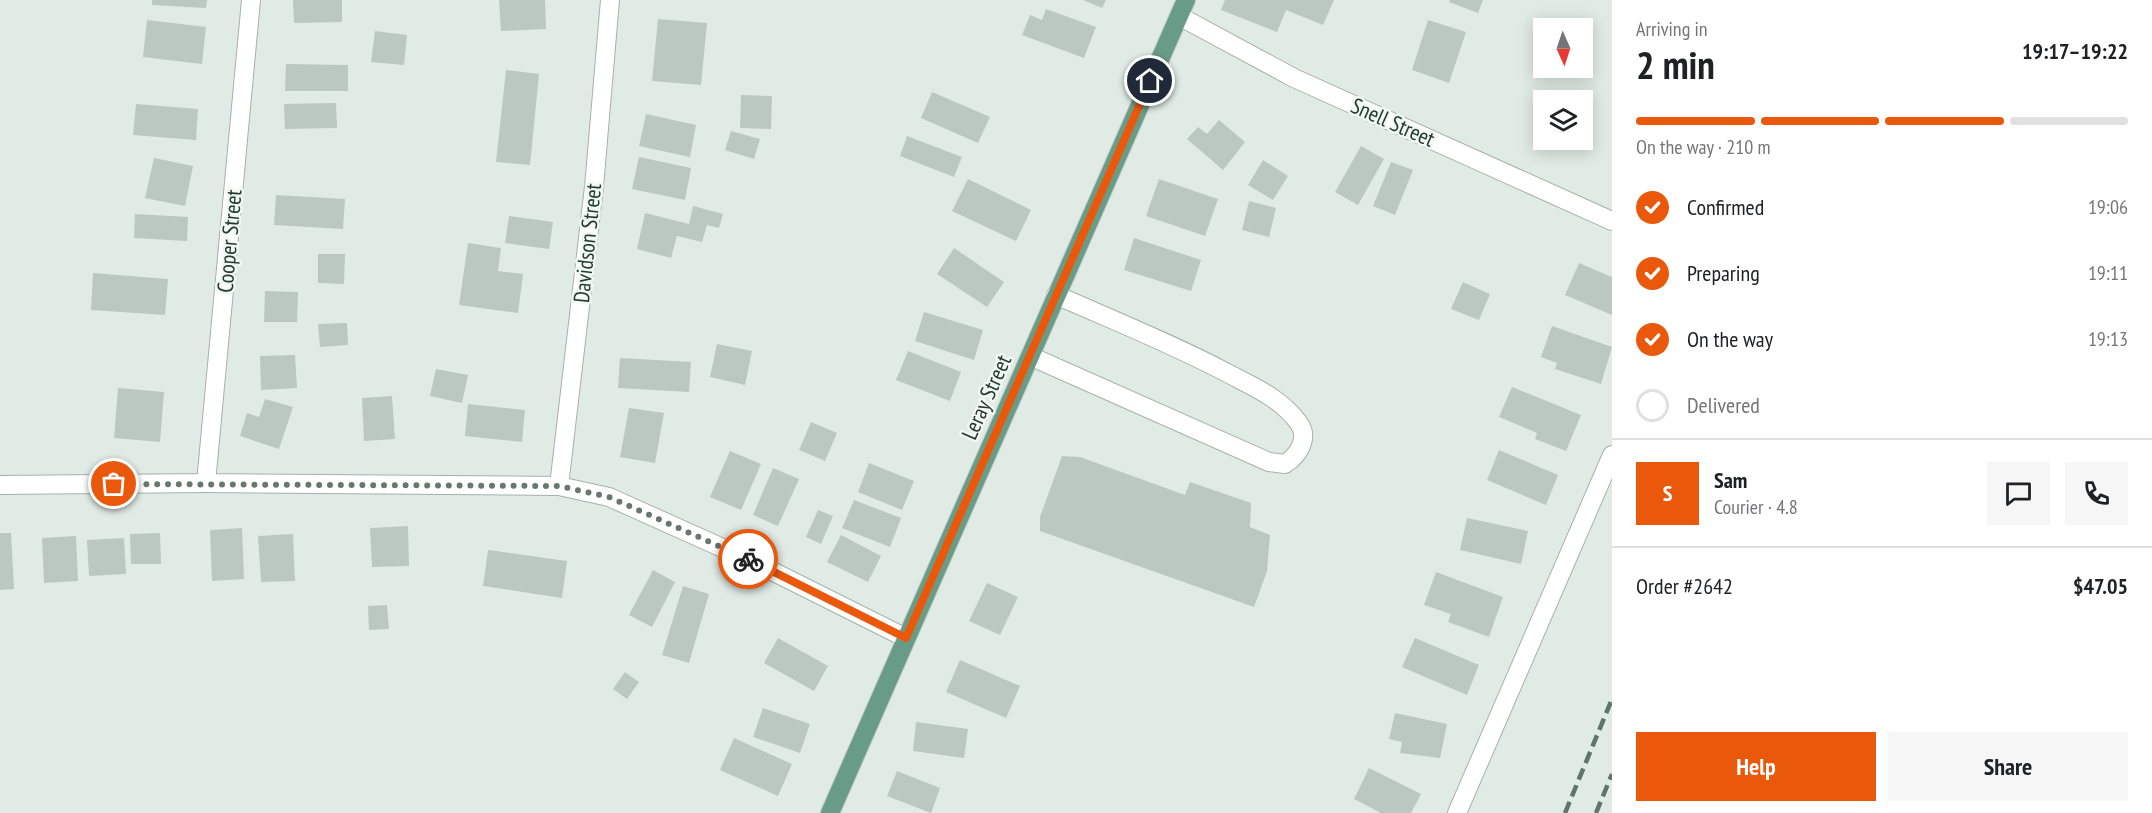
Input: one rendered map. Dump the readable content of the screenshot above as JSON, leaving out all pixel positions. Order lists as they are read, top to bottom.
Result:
{
  "streets": {
    "main road": ["Leray Street"],
    "street": ["Snell Street", "Cooper Street", "Davidson Street"]
  },
  "crossings": [
    ["Snell Street", "Leray Street"]
  ],
  "north": "bottom",
  "page": {
    "heading": ["2 min", "Arriving in", "19:17–19:22"],
    "panel": [
      "Sam",
      "Courier · 4.8",
      "Order #2642",
      "$47.05"
    ],
    "bar": "On the way · 210 m",
    "list": [
      ["Confirmed", "19:06"],
      ["Preparing", "19:11"],
      ["On the way", "19:13"],
      "Delivered"
    ],
    "round": "S",
    "buttons": ["Help", "Share"]
  }
}
